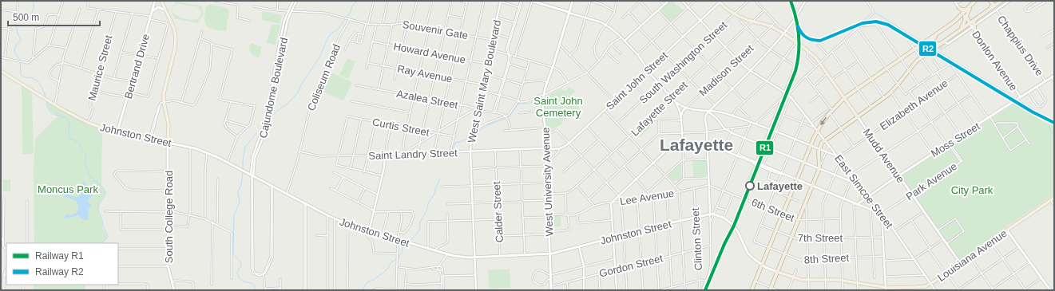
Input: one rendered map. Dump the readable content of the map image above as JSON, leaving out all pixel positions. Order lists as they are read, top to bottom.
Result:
{
  "streets": {
    "main road": [
      "Bertrand Drive",
      "Johnston Street",
      "Moss Street",
      "Mudd Avenue",
      "West University Avenue",
      "South College Road",
      "Louisiana Avenue"
    ],
    "street": [
      "Souvenir Gate",
      "Chappius Drive",
      "Howard Avenue",
      "Donlon Avenue",
      "South Washington Street",
      "Maurice Street",
      "Madison Street",
      "Ray Avenue",
      "Coliseum Road",
      "Saint John Street",
      "West Saint Mary Boulevard",
      "Cajundome Boulevard",
      "Azalea Street",
      "Elizabeth Avenue",
      "Lafayette Street",
      "Curtis Street",
      "Saint Landry Street",
      "Park Avenue",
      "East Simcoe Street",
      "Lee Avenue",
      "6th Street",
      "Calder Street",
      "7th Street",
      "Clinton Street",
      "8th Street",
      "Gordon Street"
    ]
  },
  "crossings": [
    ["Souvenir Gate", "Coliseum Road"],
    ["Souvenir Gate", "West Saint Mary Boulevard"],
    ["Souvenir Gate", "Cajundome Boulevard"],
    ["Chappius Drive", "Moss Street"],
    ["Howard Avenue", "West Saint Mary Boulevard"],
    ["Donlon Avenue", "Moss Street"],
    ["South Washington Street", "Mudd Avenue"],
    ["South Washington Street", "East Simcoe Street"],
    ["Bertrand Drive", "Johnston Street"],
    ["Maurice Street", "Johnston Street"],
    ["Madison Street", "Mudd Avenue"],
    ["Madison Street", "East Simcoe Street"],
    ["Ray Avenue", "West Saint Mary Boulevard"],
    ["Coliseum Road", "Johnston Street"],
    ["Coliseum Road", "Saint Landry Street"],
    ["Saint John Street", "Mudd Avenue"],
    ["Saint John Street", "East Simcoe Street"],
    ["West Saint Mary Boulevard", "Azalea Street"],
    ["West Saint Mary Boulevard", "Johnston Street"],
    ["West Saint Mary Boulevard", "Saint Landry Street"],
    ["Cajundome Boulevard", "Johnston Street"],
    ["Elizabeth Avenue", "Mudd Avenue"],
    ["Elizabeth Avenue", "East Simcoe Street"],
    ["Lafayette Street", "Mudd Avenue"],
    ["Lafayette Street", "East Simcoe Street"],
    ["Curtis Street", "Saint Landry Street"],
    ["Johnston Street", "West University Avenue"],
    ["Johnston Street", "Calder Street"],
    ["Johnston Street", "South College Road"],
    ["Johnston Street", "Clinton Street"],
    ["Johnston Street", "Louisiana Avenue"],
    ["Moss Street", "Mudd Avenue"],
    ["Moss Street", "Park Avenue"],
    ["Moss Street", "East Simcoe Street"],
    ["Saint Landry Street", "West University Avenue"],
    ["Saint Landry Street", "Calder Street"],
    ["Mudd Avenue", "Park Avenue"],
    ["Mudd Avenue", "Louisiana Avenue"],
    ["Park Avenue", "East Simcoe Street"],
    ["West University Avenue", "Lee Avenue"],
    ["East Simcoe Street", "Louisiana Avenue"],
    ["Lee Avenue", "Clinton Street"],
    ["7th Street", "8th Street"],
    ["Clinton Street", "Gordon Street"]
  ],
  "districts": ["Lafayette"],
  "parks": ["Saint John Cemetery", "Moncus Park", "City Park"],
  "places": ["Lafayette"],
  "lines": ["rail line R1", "rail line R2"],
  "legend": ["Railway R1", "Railway R2"],
  "scale_bar": "500 m"
}
